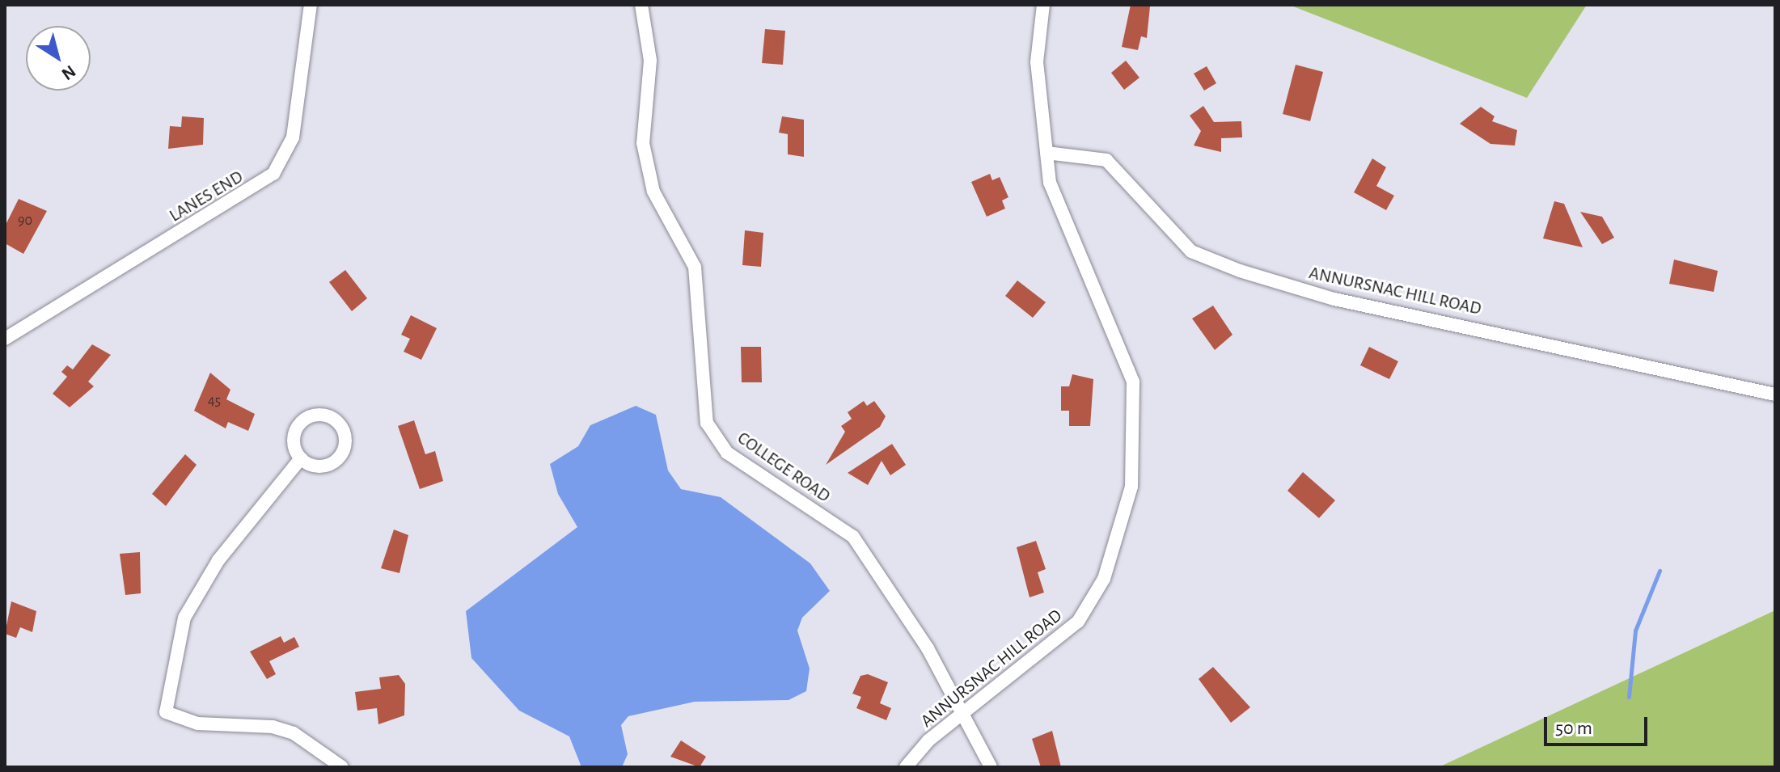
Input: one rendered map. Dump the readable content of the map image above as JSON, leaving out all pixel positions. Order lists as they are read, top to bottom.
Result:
{
  "streets": {
    "street": ["LANES END", "ANNURSNAC HILL ROAD", "COLLEGE ROAD"]
  },
  "crossings": [
    ["ANNURSNAC HILL ROAD", "COLLEGE ROAD"]
  ],
  "house_numbers": ["90", "45"],
  "scale_bar": "50 m",
  "north": "bottom right"
}
